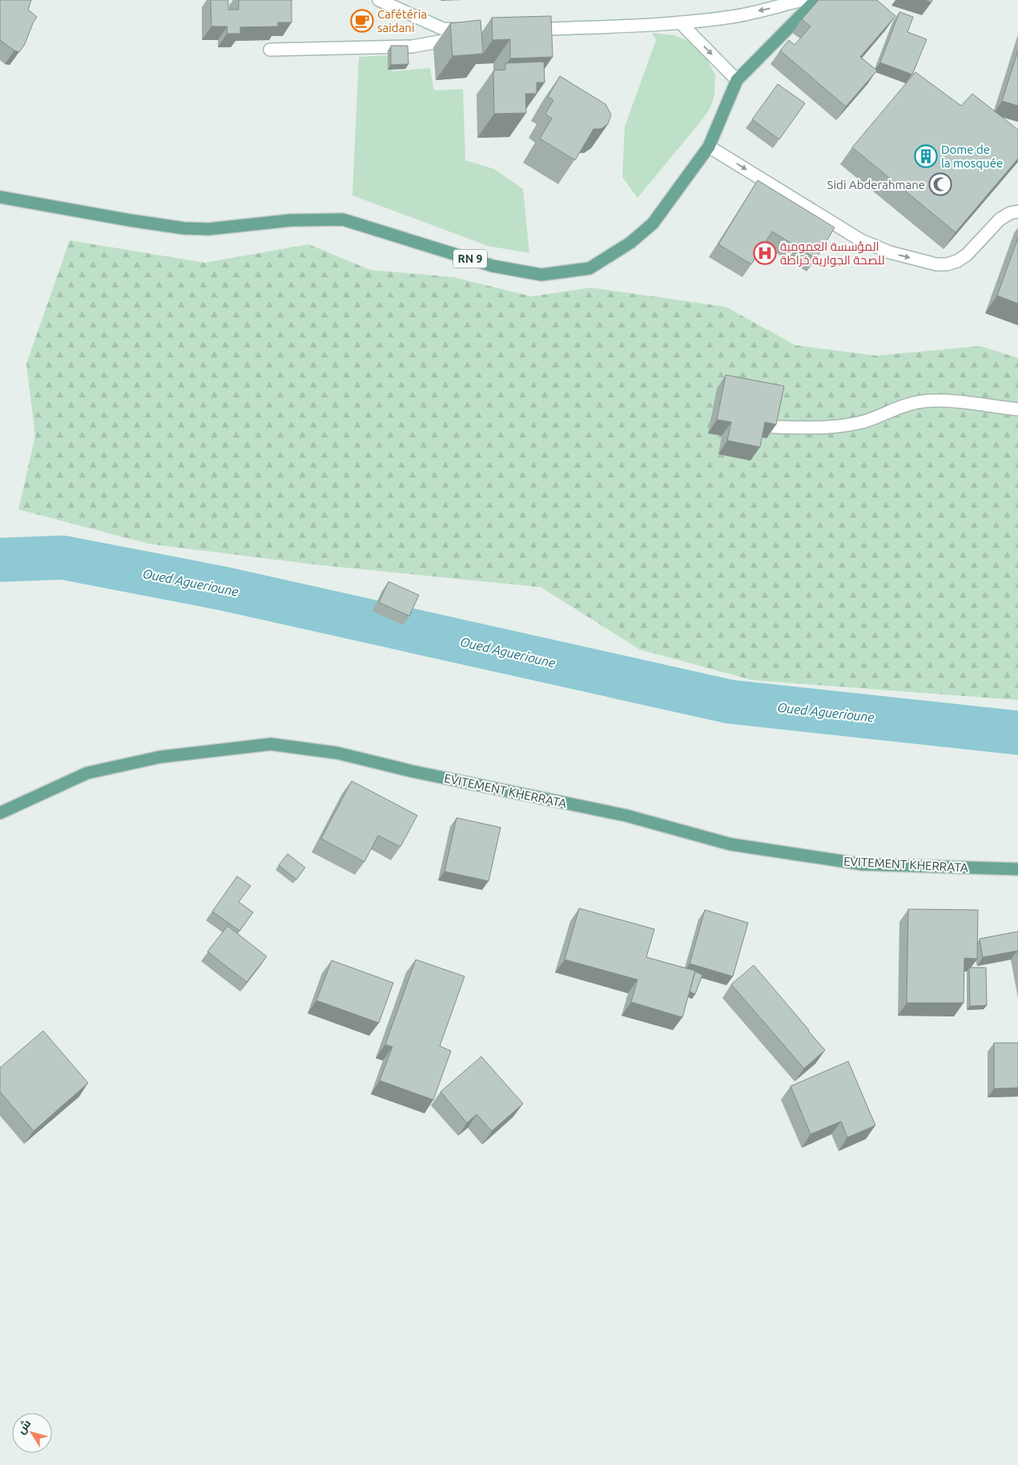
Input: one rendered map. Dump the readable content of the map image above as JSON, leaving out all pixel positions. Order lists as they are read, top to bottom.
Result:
{
  "streets": {
    "main road": ["RN 9", "EVITEMENT KHERRATA"]
  },
  "water": ["Oued Aguerioune"],
  "places": {
    "cafe": ["Cafétéria saidani"],
    "building": ["Dome de la mosquée"],
    "mosque": ["Sidi Abderahmane"],
    "hospital": ["المؤسسة العمومية للصحة الجوارية خراطة"]
  },
  "north": "top left"
}
